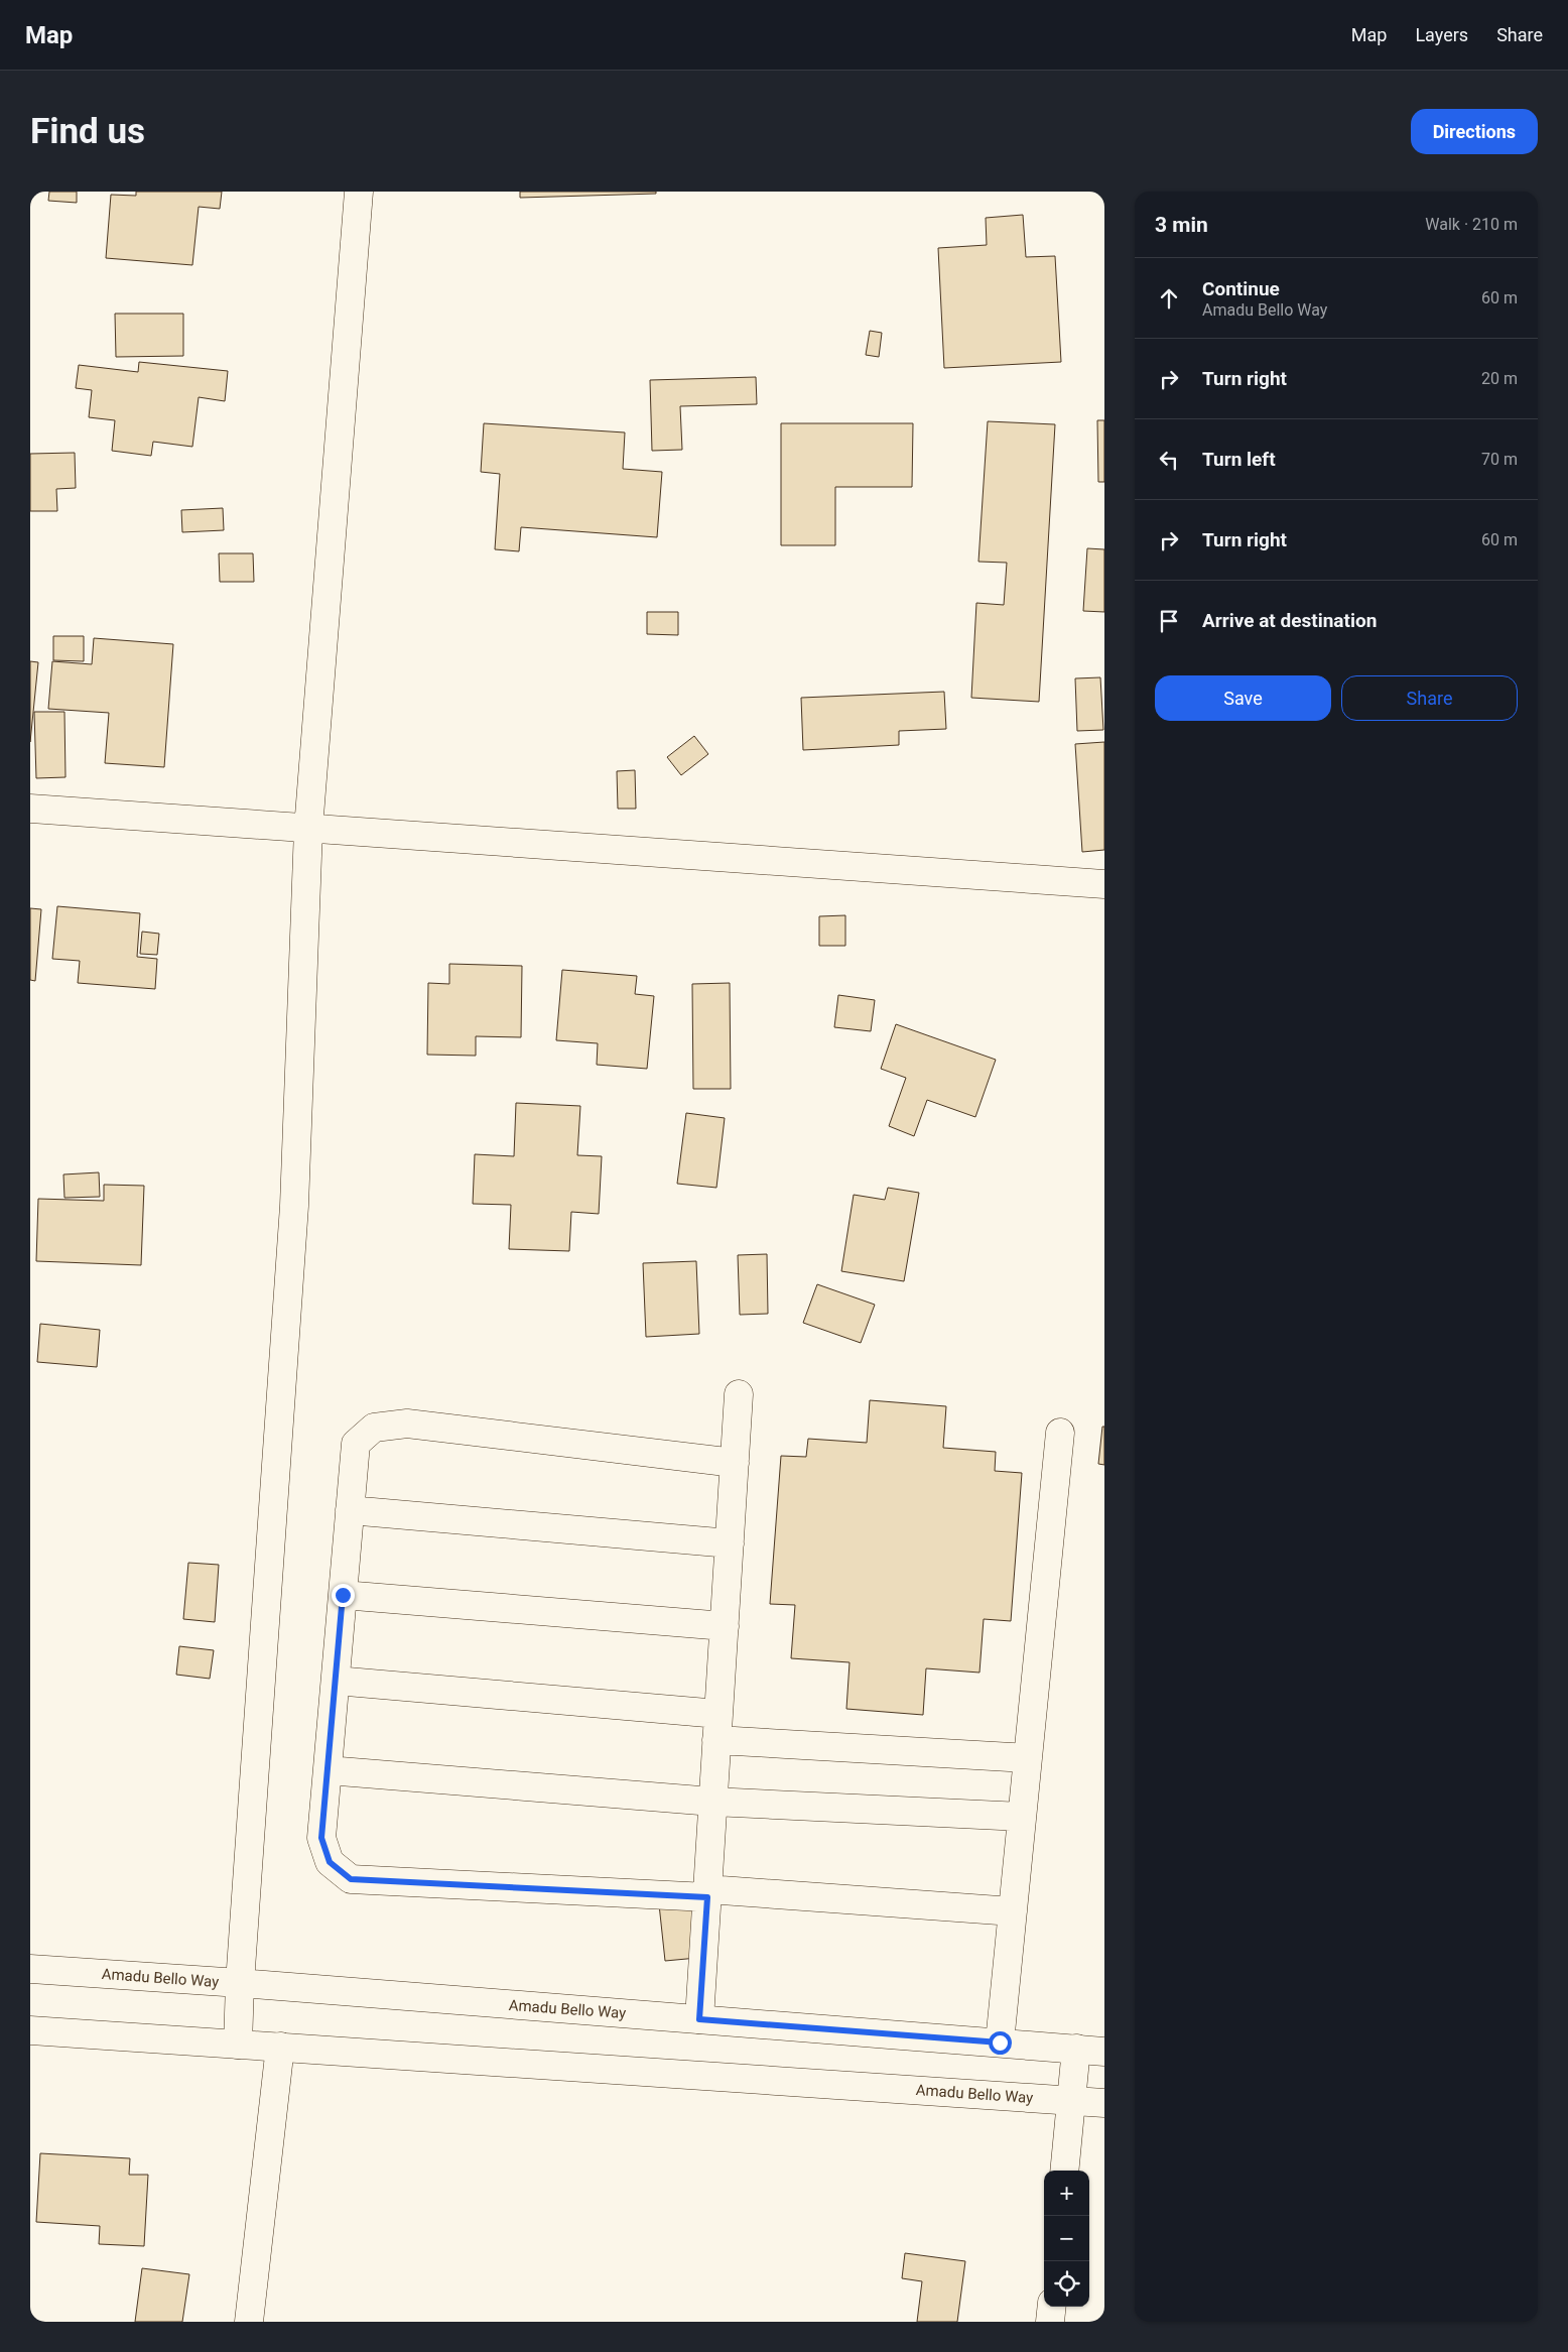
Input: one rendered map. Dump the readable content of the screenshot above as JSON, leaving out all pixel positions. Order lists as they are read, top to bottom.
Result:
{
  "streets": {
    "street": ["Amadu Bello Way"]
  },
  "page": {
    "header": "Map",
    "nav": ["Map", "Layers", "Share"],
    "buttons": [
      "Directions",
      ["Save", "Share"]
    ],
    "title": "Find us",
    "heading": ["3 min", "Walk · 210 m"],
    "list": [
      ["Continue", "Amadu Bello Way", "60 m"],
      ["Turn right", "20 m"],
      ["Turn left", "70 m"],
      ["Turn right", "60 m"],
      "Arrive at destination"
    ],
    "map_buttons": ["+", "−"]
  }
}
